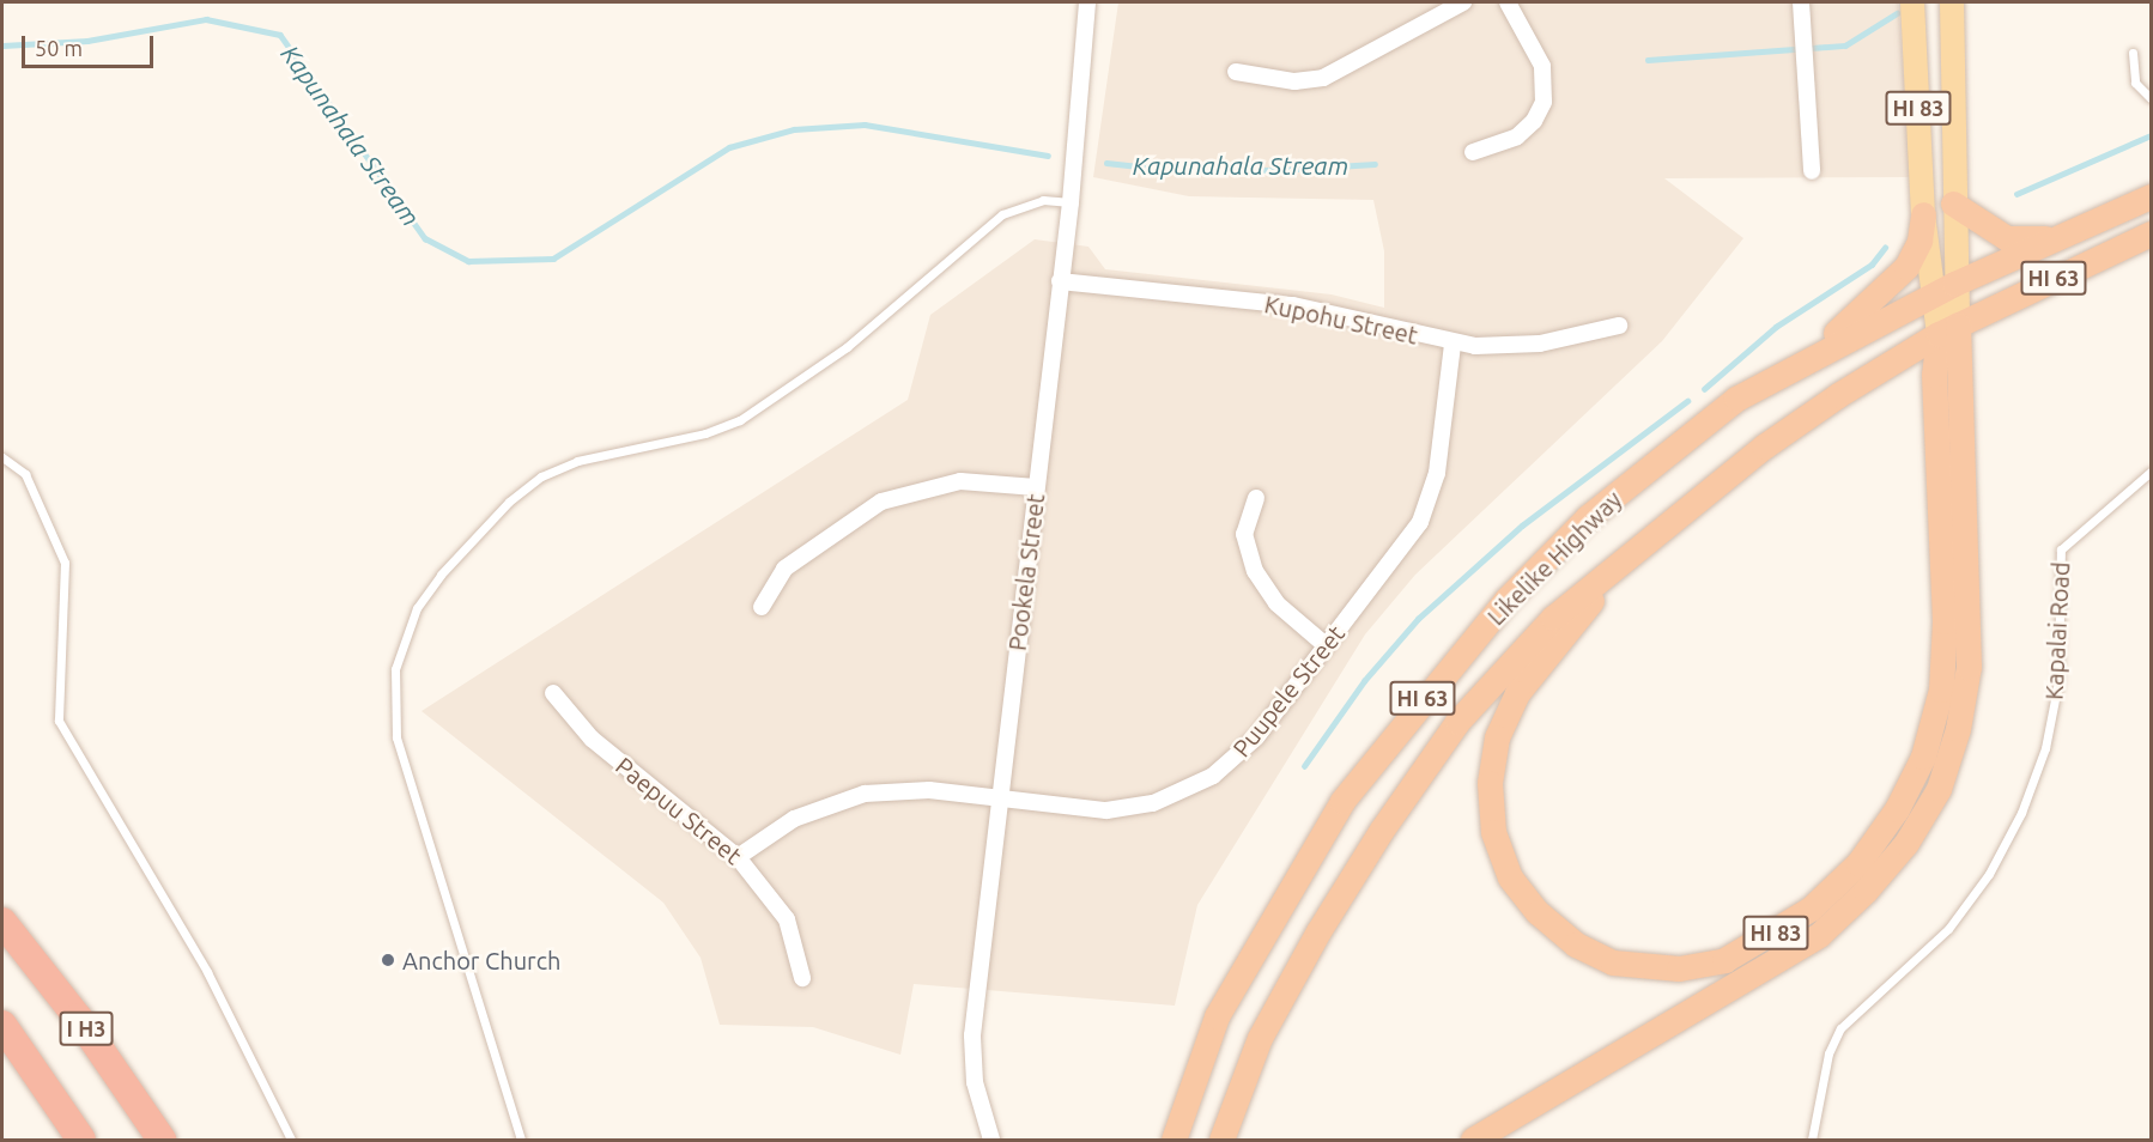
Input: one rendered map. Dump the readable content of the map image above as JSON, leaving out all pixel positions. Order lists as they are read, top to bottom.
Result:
{
  "streets": {
    "highway": [
      "HI 83",
      "HI 63",
      "Likelike Highway",
      "I H3"
    ],
    "street": [
      "Kupohu Street",
      "Pookela Street",
      "Puupele Street",
      "Paepuu Street"
    ],
    "lane": ["Kapalai Road"]
  },
  "crossings": [
    ["HI 83", "Likelike Highway"],
    ["Kupohu Street", "Pookela Street"],
    ["Kupohu Street", "Puupele Street"],
    ["Pookela Street", "Puupele Street"],
    ["Puupele Street", "Paepuu Street"]
  ],
  "water": ["Kapunahala Stream"],
  "places": ["Anchor Church"],
  "scale_bar": "50 m"
}
